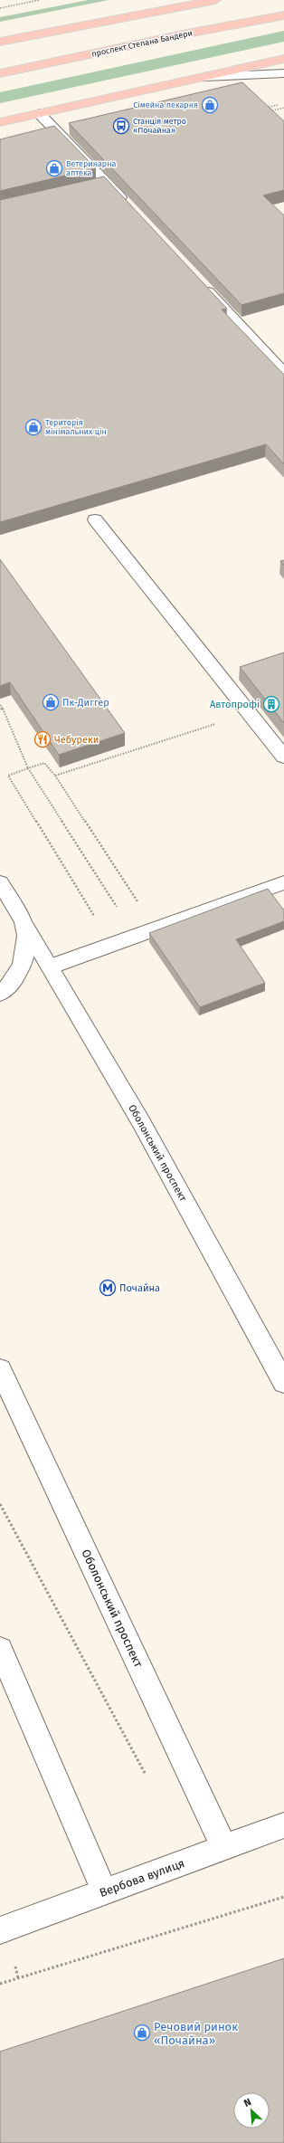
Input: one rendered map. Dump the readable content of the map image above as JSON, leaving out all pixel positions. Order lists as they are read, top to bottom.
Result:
{
  "streets": {
    "main road": ["проспект Степана Бандери"],
    "street": ["Оболонський проспект", "Вербова вулиця"]
  },
  "crossings": [
    ["Оболонський проспект", "Вербова вулиця"]
  ],
  "places": {
    "shop": [
      "Сімейна пекарня",
      "Ветеринарна аптека",
      "Територія мінімальних цін",
      "Пк-Диггер",
      "Речовий ринок «Почайна»"
    ],
    "bus stop": ["Станція метро «Почайна»"],
    "building": ["Автопрофі"],
    "restaurant": ["Чебуреки"],
    "metro station": ["Почайна"]
  },
  "north": "top left"
}
